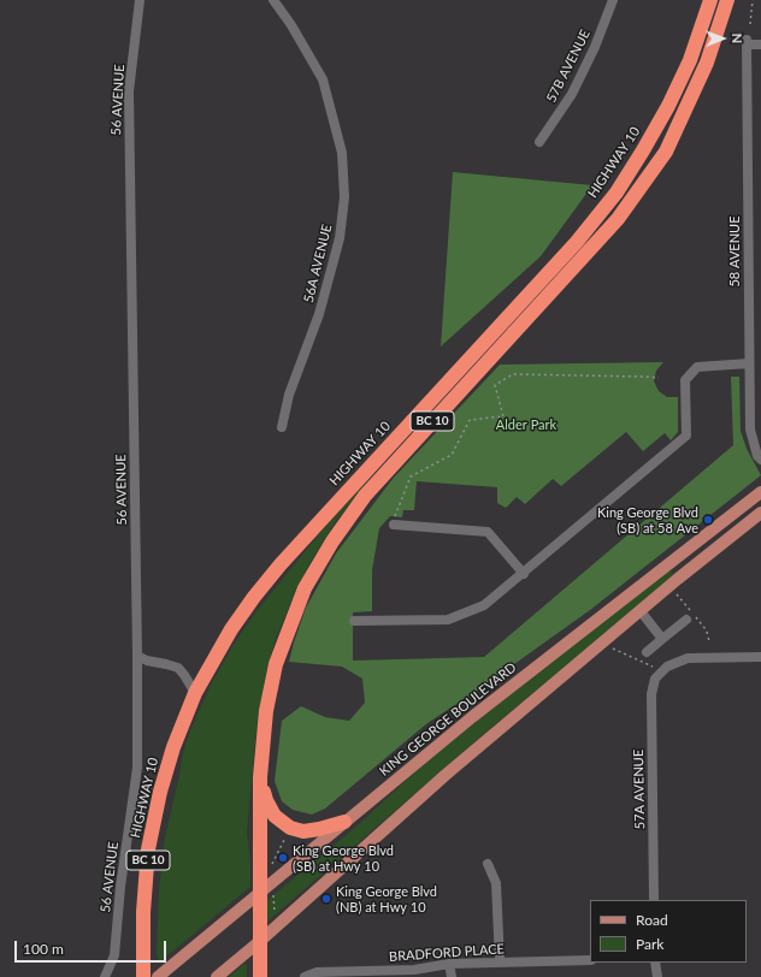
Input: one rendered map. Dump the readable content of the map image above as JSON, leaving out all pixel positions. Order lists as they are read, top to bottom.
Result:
{
  "streets": {
    "highway": ["HIGHWAY 10", "BC 10"],
    "main road": ["KING GEORGE BOULEVARD"],
    "street": [
      "57B AVENUE",
      "56 AVENUE",
      "58 AVENUE",
      "56A AVENUE",
      "57A AVENUE",
      "BRADFORD PLACE"
    ]
  },
  "crossings": [
    ["BC 10", "KING GEORGE BOULEVARD"]
  ],
  "parks": ["Alder Park"],
  "places": ["King George Blvd (SB) at 58 Ave", "King George Blvd (SB) at Hwy 10", "King George Blvd (NB) at Hwy 10"],
  "legend": ["Road", "Park"],
  "scale_bar": "100 m",
  "north": "right"
}
